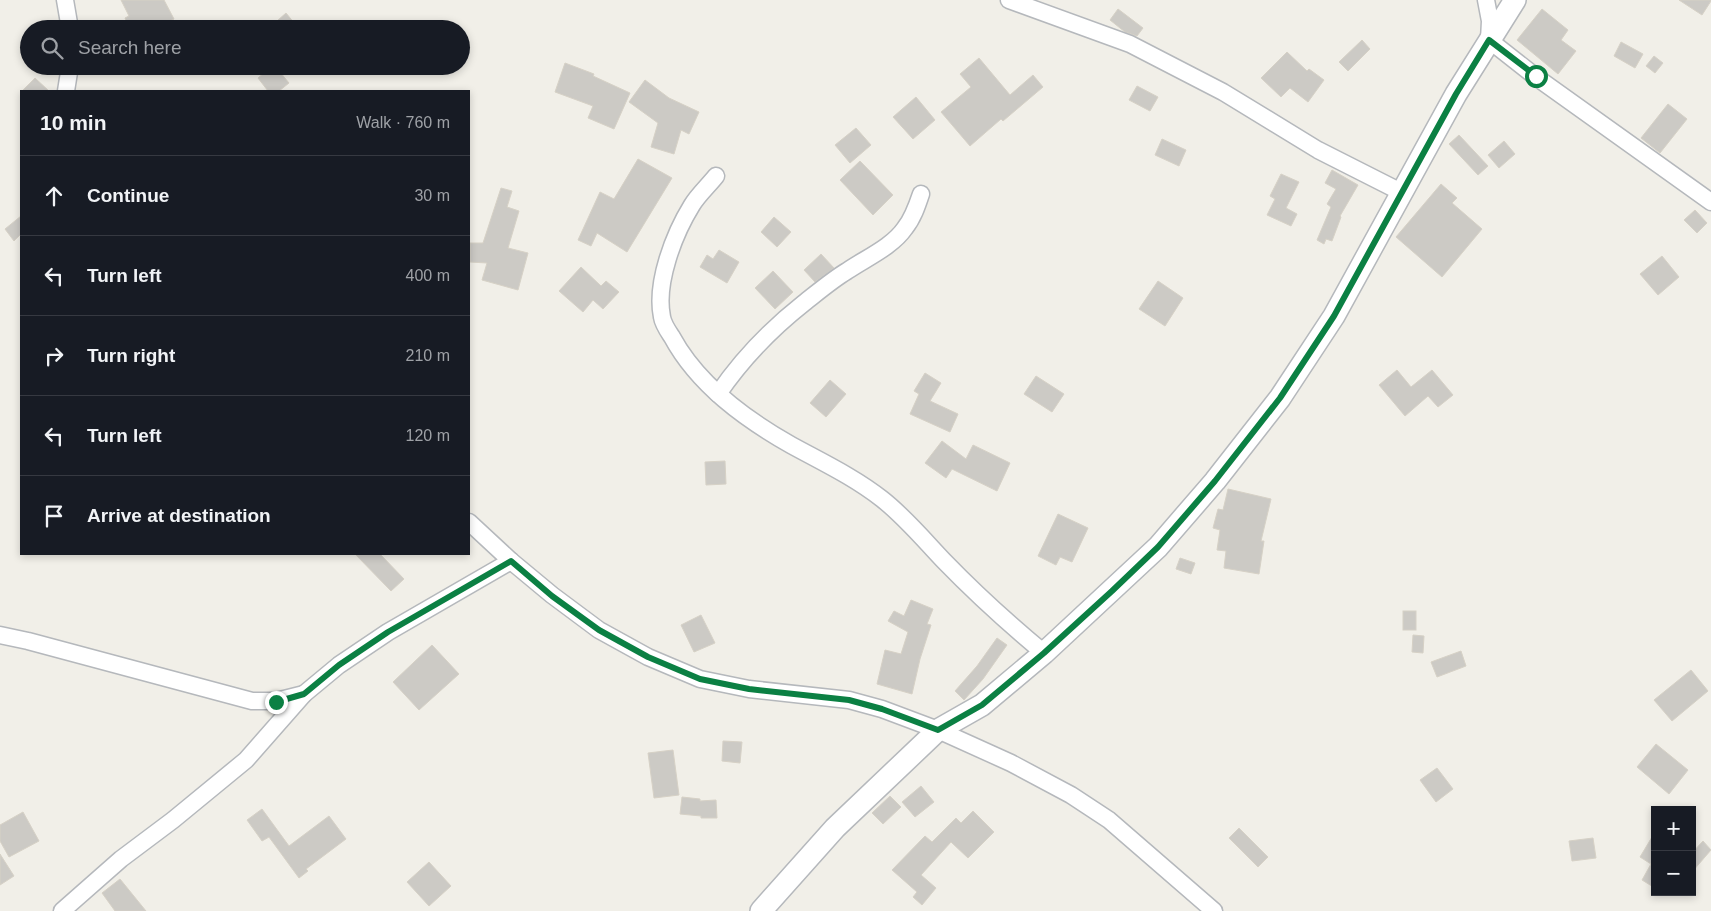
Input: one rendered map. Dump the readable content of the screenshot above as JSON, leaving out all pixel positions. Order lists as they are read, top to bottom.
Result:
{
  "page": {
    "search": "Search here",
    "heading": ["10 min", "Walk · 760 m"],
    "list": [
      ["Continue", "30 m"],
      ["Turn left", "400 m"],
      ["Turn right", "210 m"],
      ["Turn left", "120 m"],
      "Arrive at destination"
    ],
    "map_buttons": ["+", "−"]
  }
}
